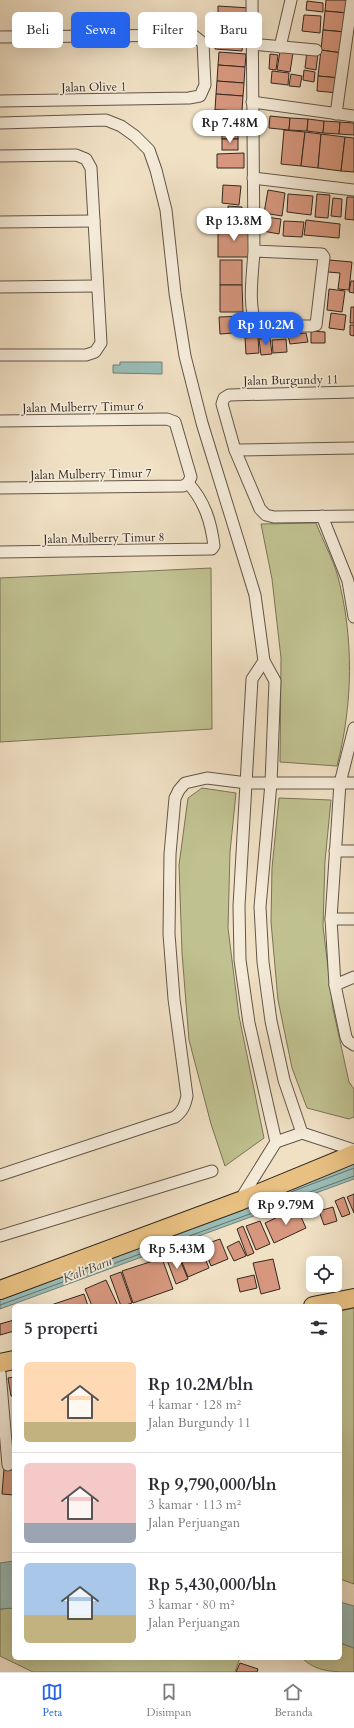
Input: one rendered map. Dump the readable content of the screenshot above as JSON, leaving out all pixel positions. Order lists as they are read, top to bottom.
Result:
{
  "streets": {
    "street": [
      "Jalan Olive 1",
      "Jalan Burgundy 11",
      "Jalan Mulberry Timur 6",
      "Jalan Mulberry Timur 7",
      "Jalan Mulberry Timur 8"
    ]
  },
  "crossings": [
    ["Jalan Mulberry Timur 6", "Jalan Mulberry Timur 7"],
    ["Jalan Mulberry Timur 6", "Jalan Mulberry Timur 8"],
    ["Jalan Mulberry Timur 7", "Jalan Mulberry Timur 8"]
  ],
  "water": ["Kali Baru"],
  "page": {
    "chip": [
      "Beli",
      "Sewa",
      "Filter",
      "Baru"
    ],
    "price": [
      "Rp 7.48M",
      "Rp 13.8M",
      "Rp 10.2M",
      "Rp 9.79M",
      "Rp 5.43M"
    ],
    "heading": "5 properti",
    "list": [
      {
        "name": "Rp 10.2M/bln",
        "note": "4 kamar · 128 m² · Jalan Burgundy 11"
      },
      {
        "name": "Rp 9,790,000/bln",
        "note": "3 kamar · 113 m² · Jalan Perjuangan"
      },
      {
        "name": "Rp 5,430,000/bln",
        "note": "3 kamar · 80 m² · Jalan Perjuangan"
      }
    ],
    "tabs": ["Peta", "Disimpan", "Beranda"]
  }
}
